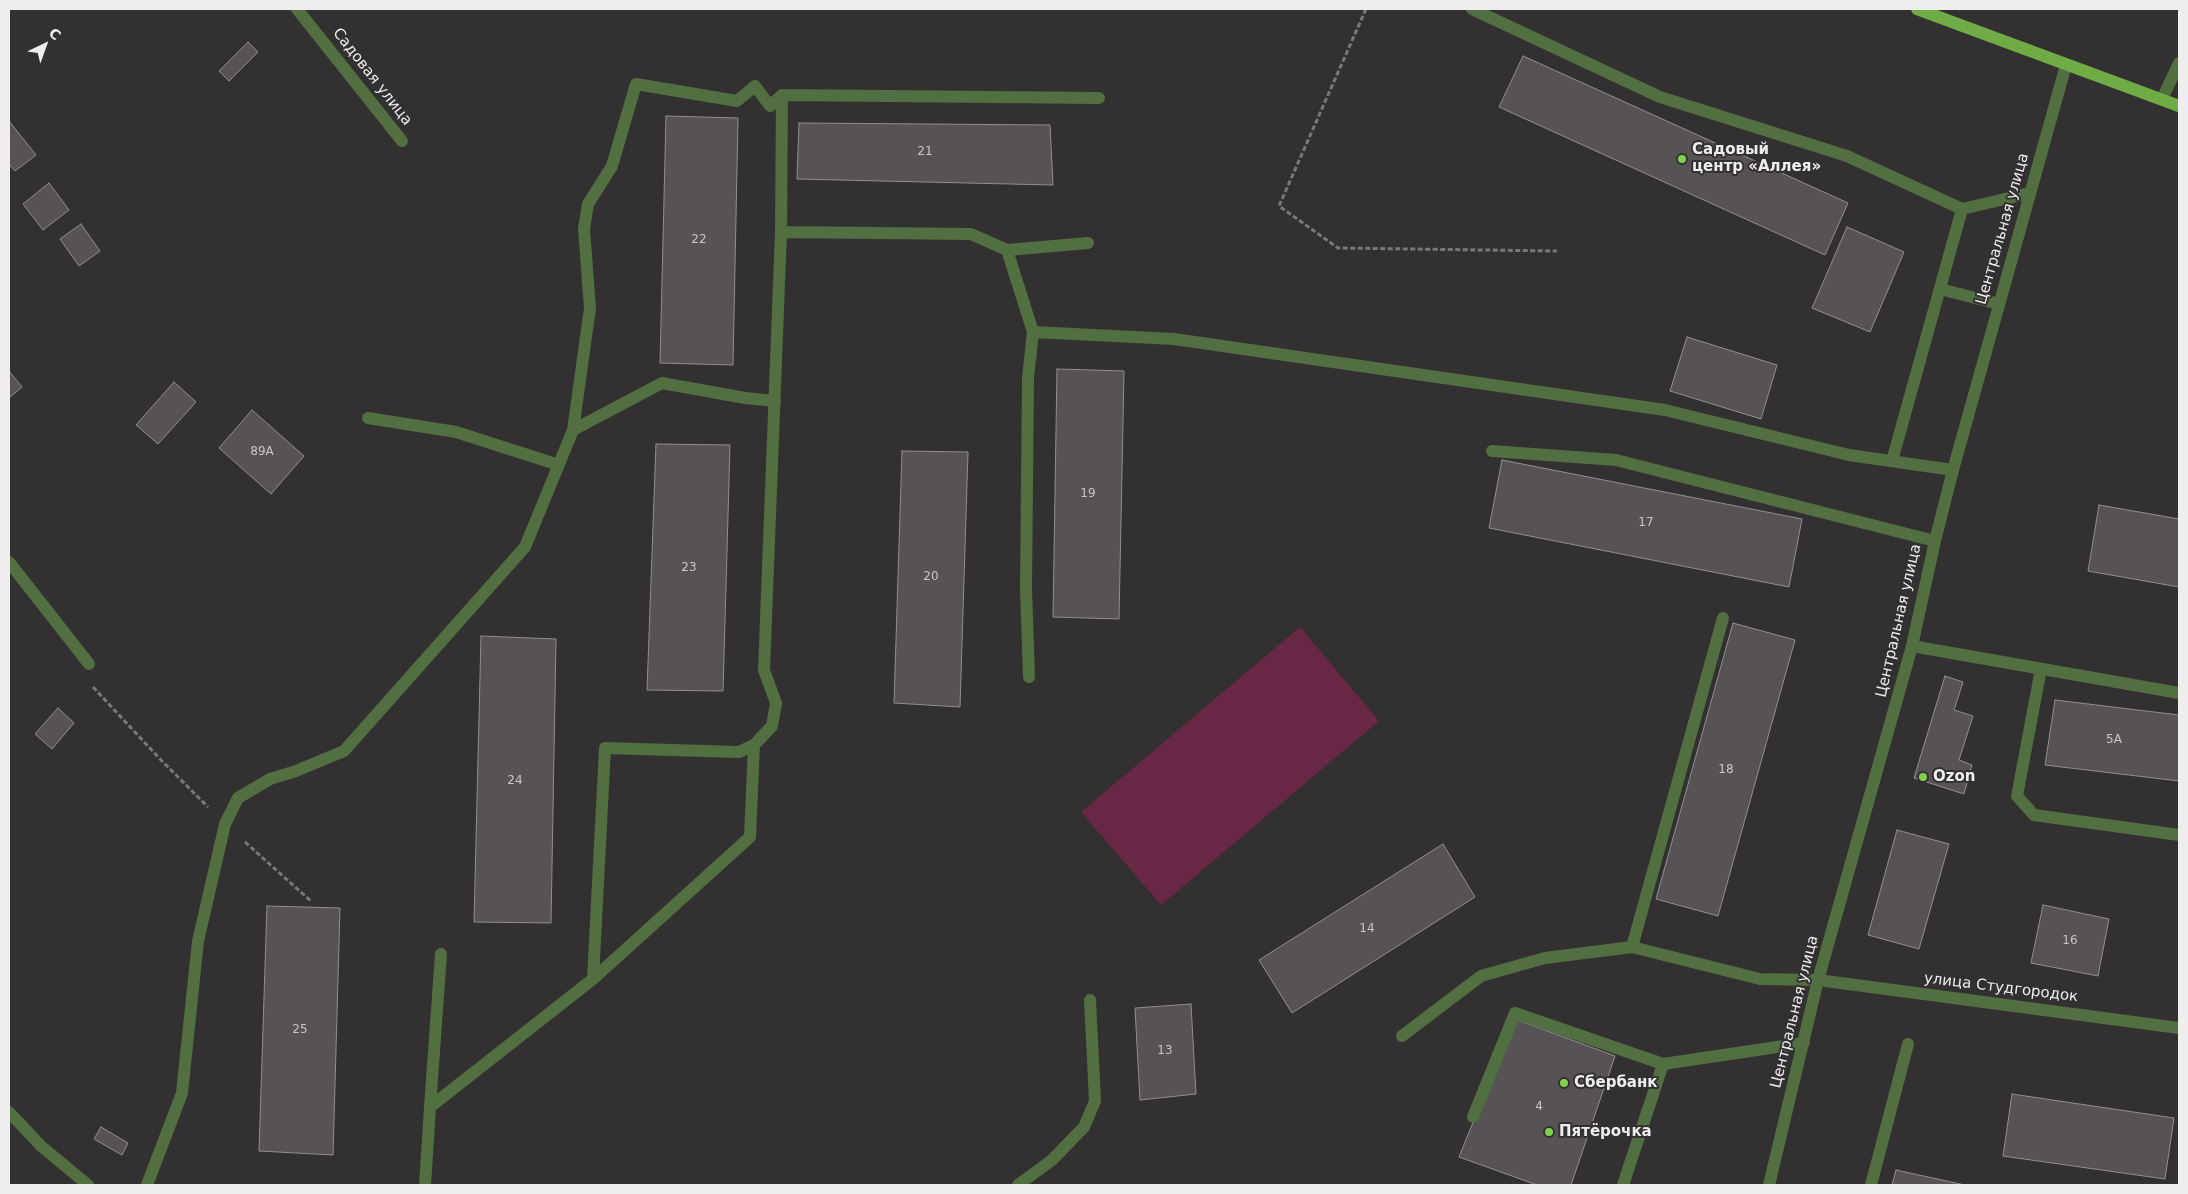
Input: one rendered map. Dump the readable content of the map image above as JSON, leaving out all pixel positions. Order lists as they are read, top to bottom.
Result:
{
  "streets": {
    "street": ["Садовая улица", "Центральная улица", "улица Студгородок"]
  },
  "crossings": [
    ["Центральная улица", "улица Студгородок"]
  ],
  "places": [
    "Садовый центр «Аллея»",
    "Ozon",
    "Сбербанк",
    "Пятёрочка"
  ],
  "house_numbers": [
    "21",
    "22",
    "89А",
    "19",
    "17",
    "23",
    "20",
    "5А",
    "18",
    "24",
    "14",
    "16",
    "25",
    "13",
    "4"
  ],
  "north": "top right"
}
